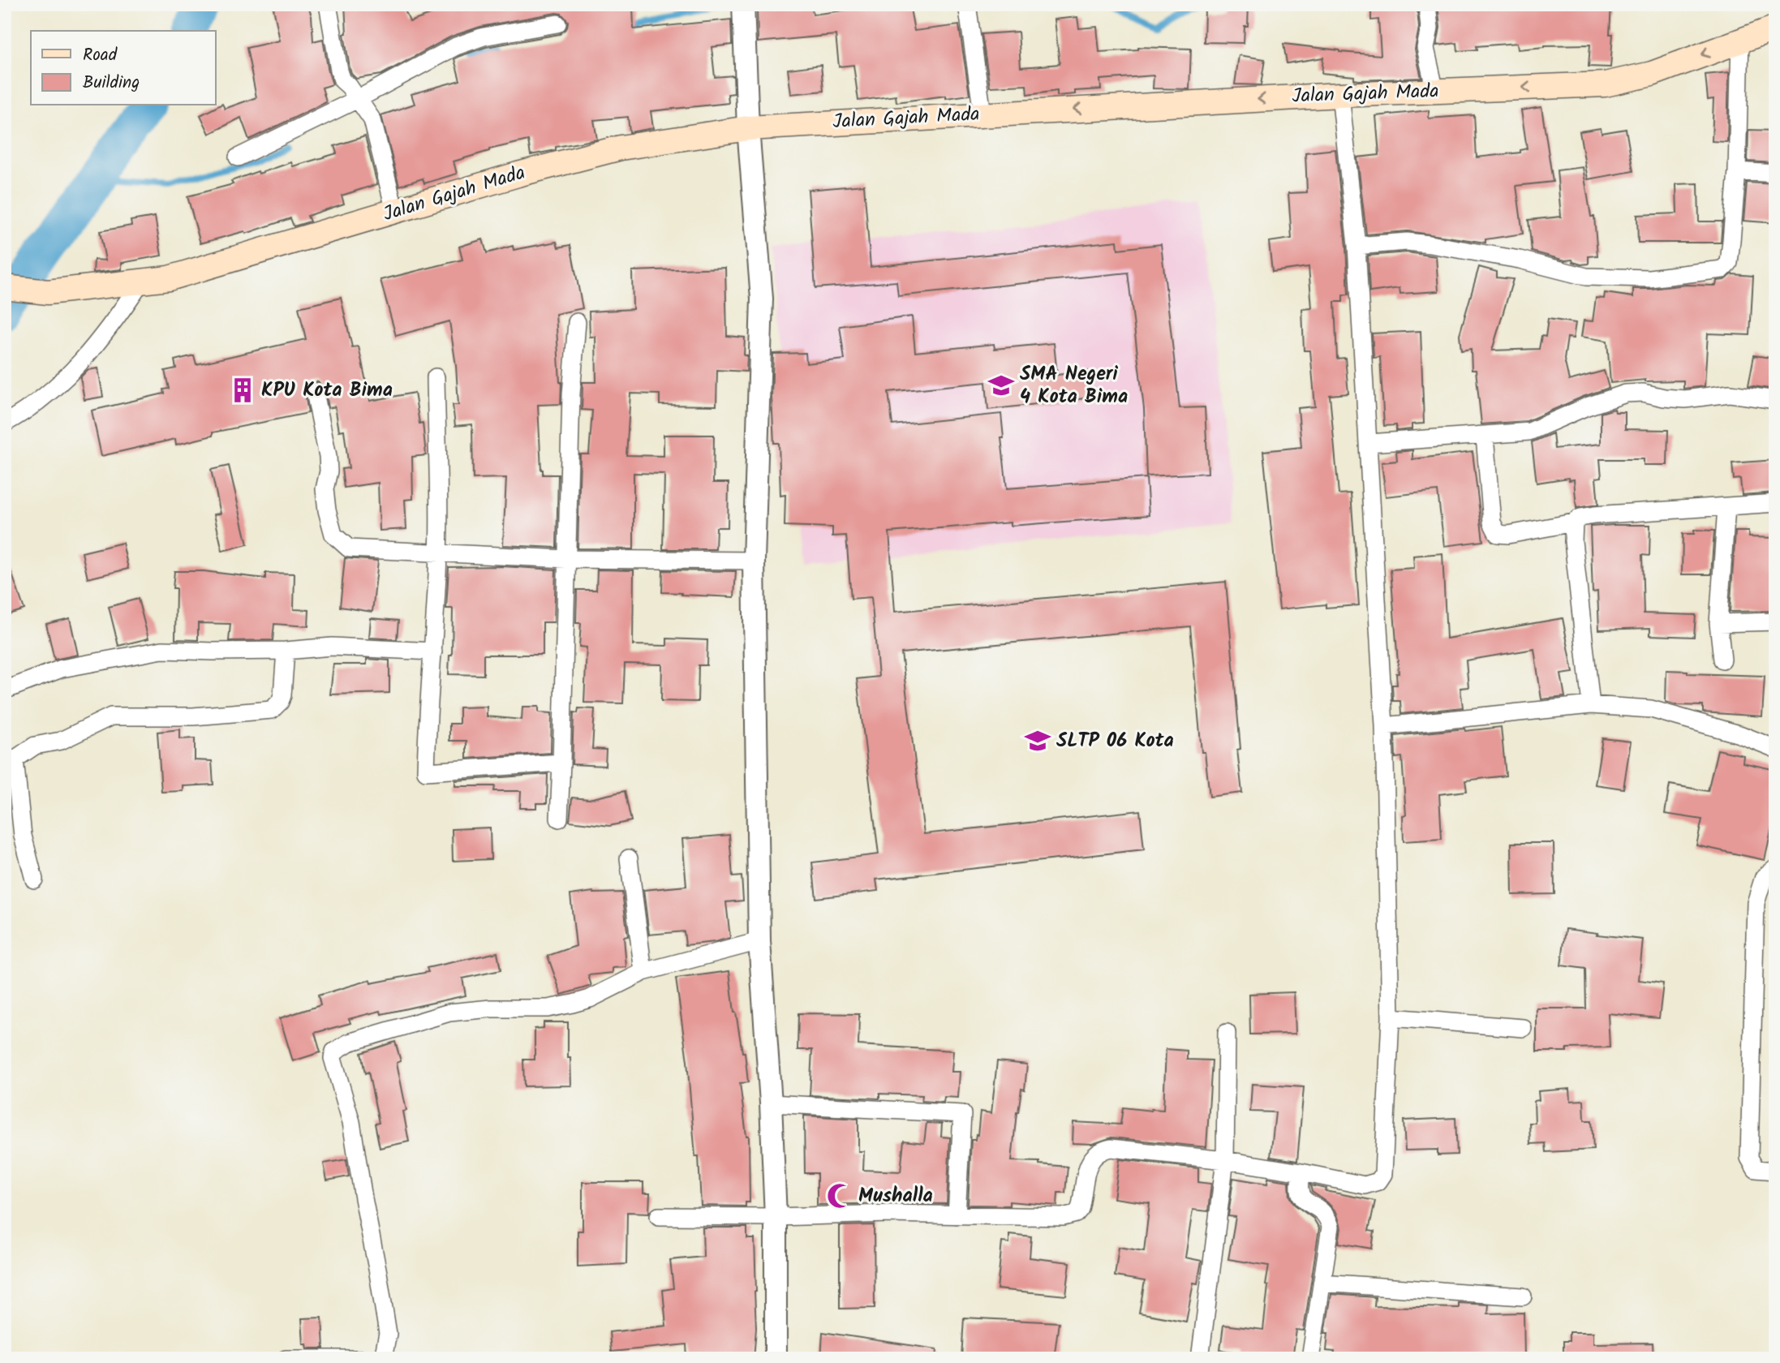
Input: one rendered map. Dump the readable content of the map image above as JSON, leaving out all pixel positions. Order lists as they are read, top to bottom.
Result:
{
  "streets": {
    "main road": ["Jalan Gajah Mada"]
  },
  "one_way": ["Jalan Gajah Mada"],
  "places": {
    "school or university": ["SMA Negeri 4 Kota Bima", "SLTP 06 Kota"],
    "building": ["KPU Kota Bima"],
    "mosque": ["Mushalla"]
  },
  "legend": ["Road", "Building"]
}
